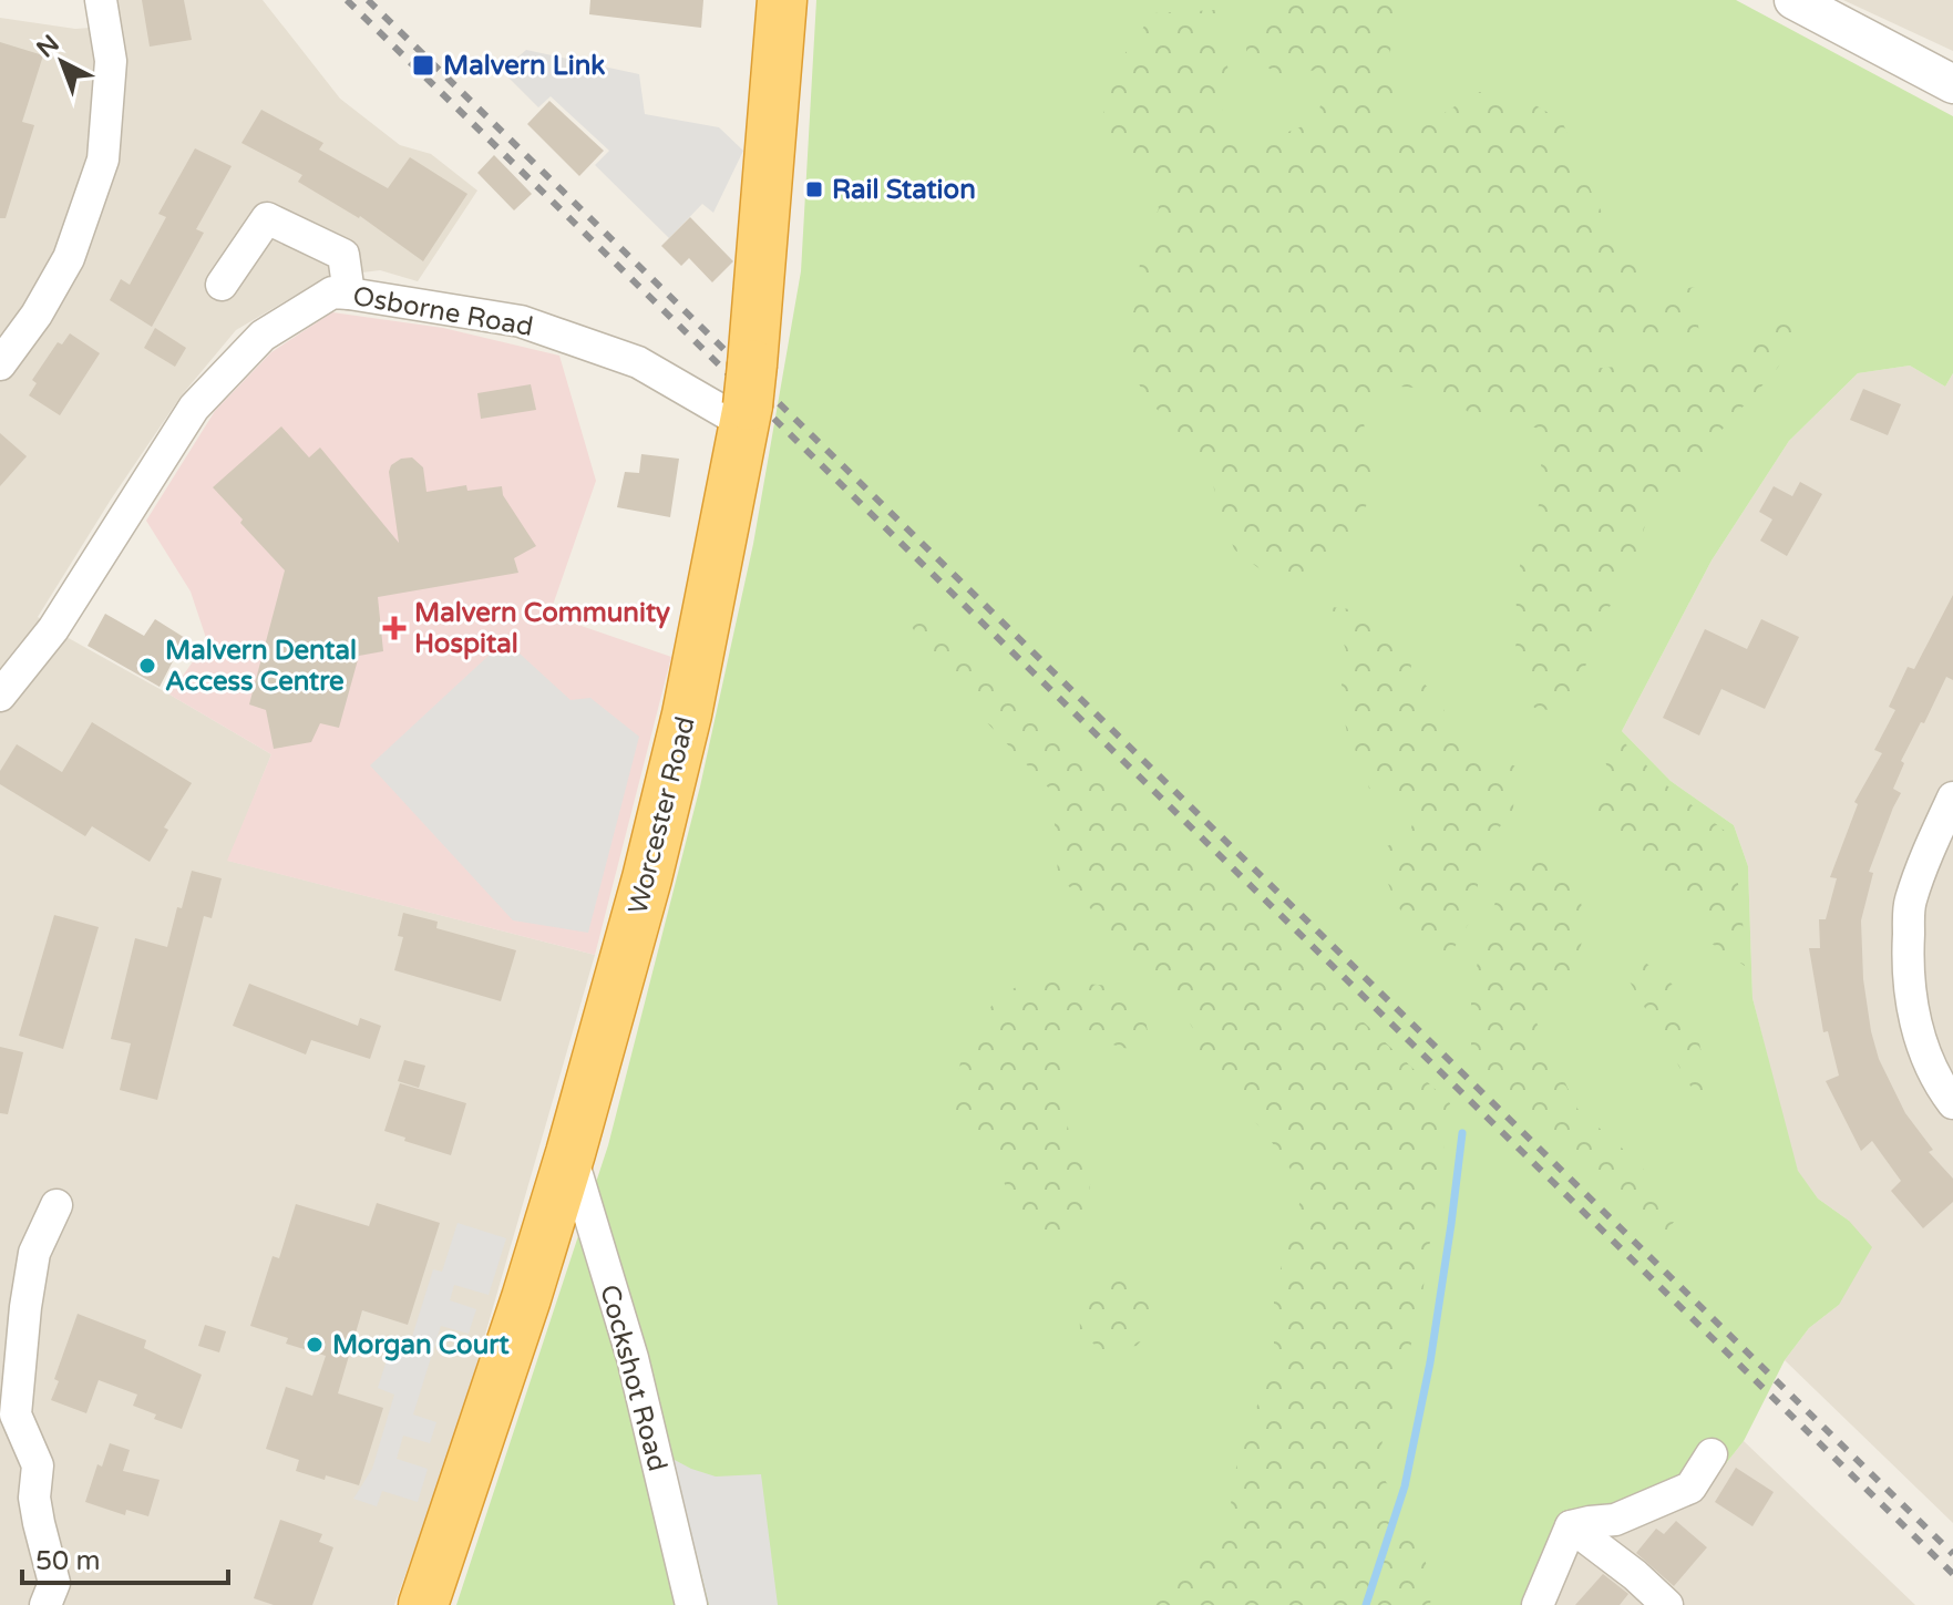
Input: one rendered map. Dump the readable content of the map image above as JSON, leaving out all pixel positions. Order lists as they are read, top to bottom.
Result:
{
  "streets": {
    "highway": ["Worcester Road"],
    "street": ["Osborne Road", "Cockshot Road"]
  },
  "crossings": [
    ["Osborne Road", "Worcester Road"],
    ["Worcester Road", "Cockshot Road"]
  ],
  "places": {
    "transit": ["Malvern Link", "Rail Station"],
    "health": ["Malvern Community Hospital"],
    "other": ["Malvern Dental Access Centre", "Morgan Court"]
  },
  "scale_bar": "50 m",
  "north": "top left"
}
